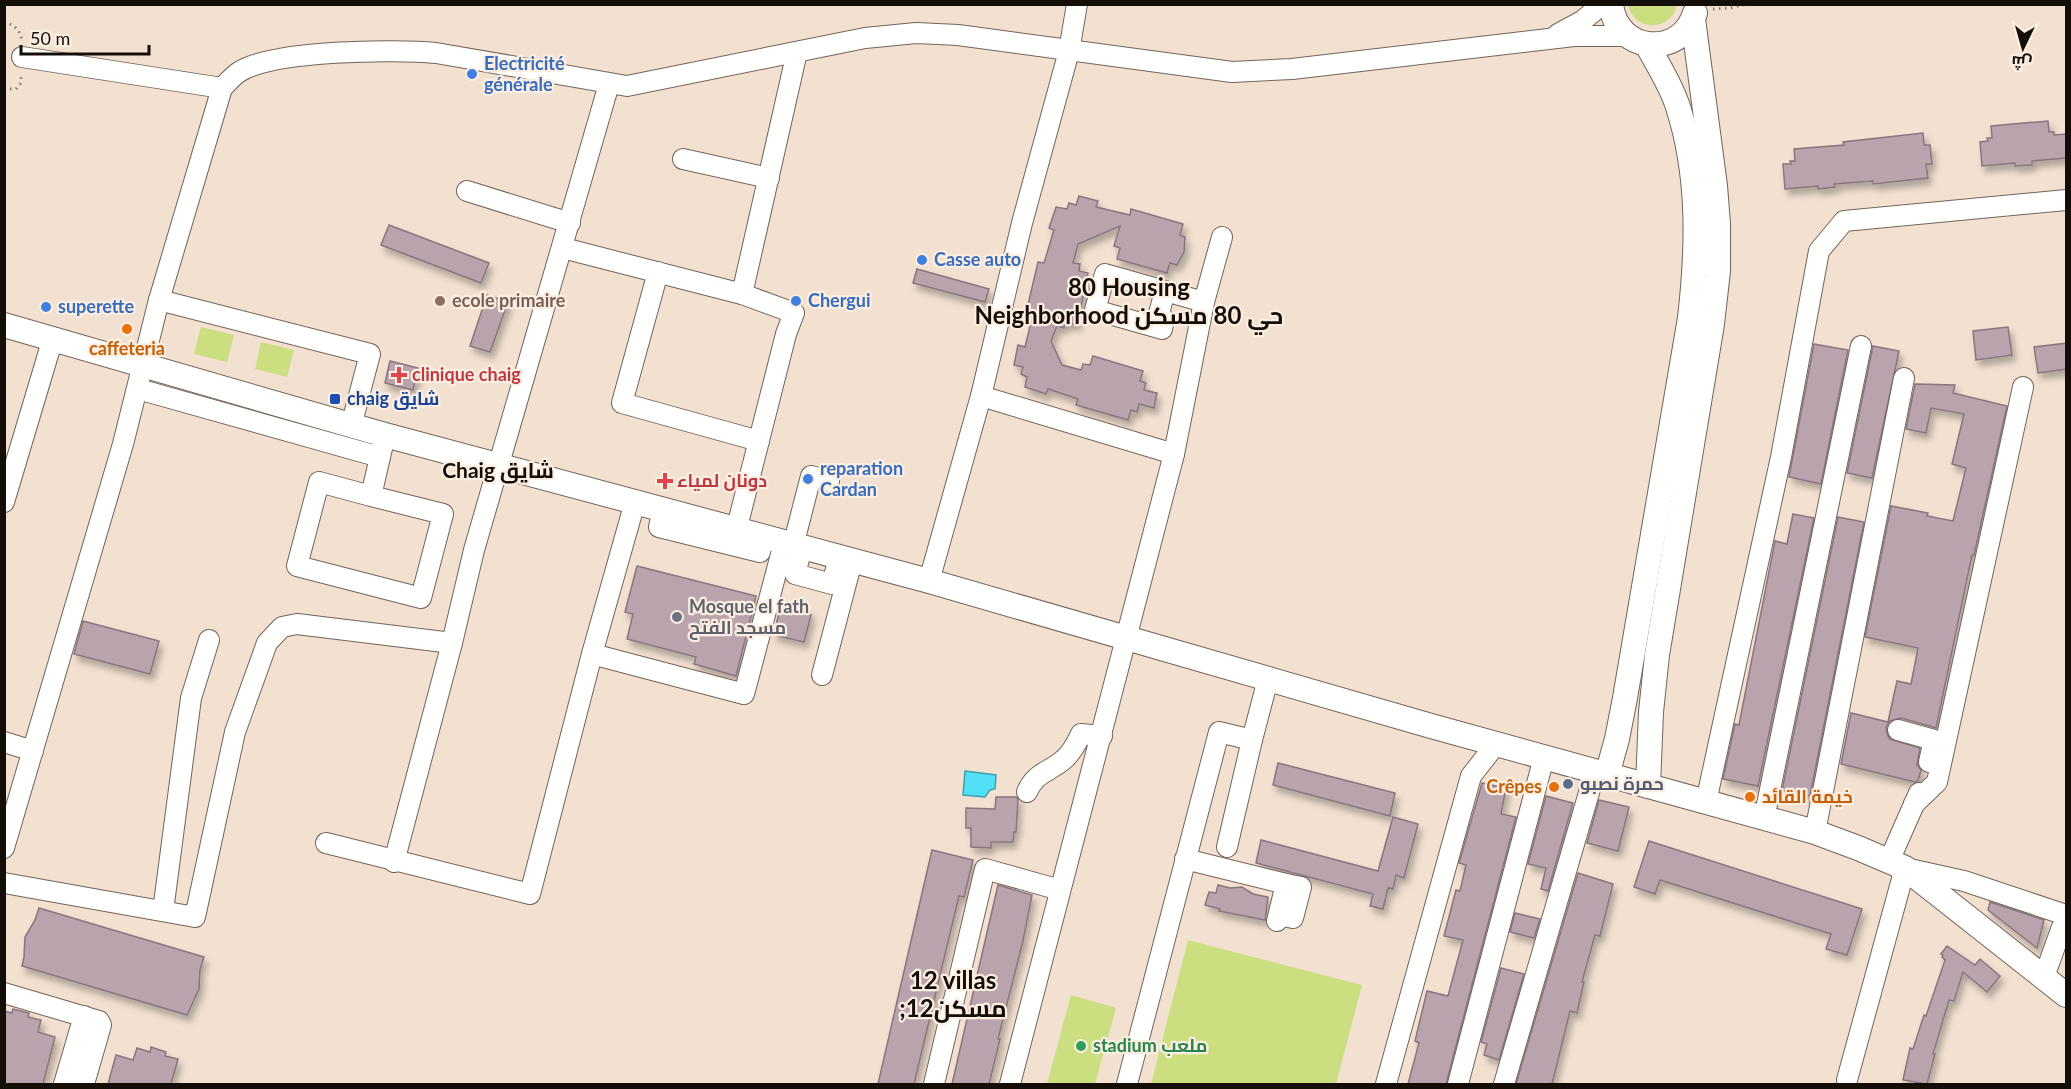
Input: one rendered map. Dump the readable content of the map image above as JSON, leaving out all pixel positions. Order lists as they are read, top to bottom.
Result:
{
  "districts": ["80 Housing Neighborhood حي 80 مسكن", "Chaig شايق", "12 villas ;12مسكن"],
  "places": {
    "other": [
      "Electricité générale",
      "Casse auto",
      "ecole primaire",
      "Chergui",
      "superette",
      "caffeteria",
      "reparation Cardan",
      "Mosque el fath مسجد الفتح",
      "حمرة نصبو",
      "Crêpes",
      "خيمة القائد",
      "stadium ملعب"
    ],
    "health": ["clinique chaig", "دونان لمياء"],
    "transit": ["chaig شايق"]
  },
  "scale_bar": "50 m",
  "north": "bottom"
}
